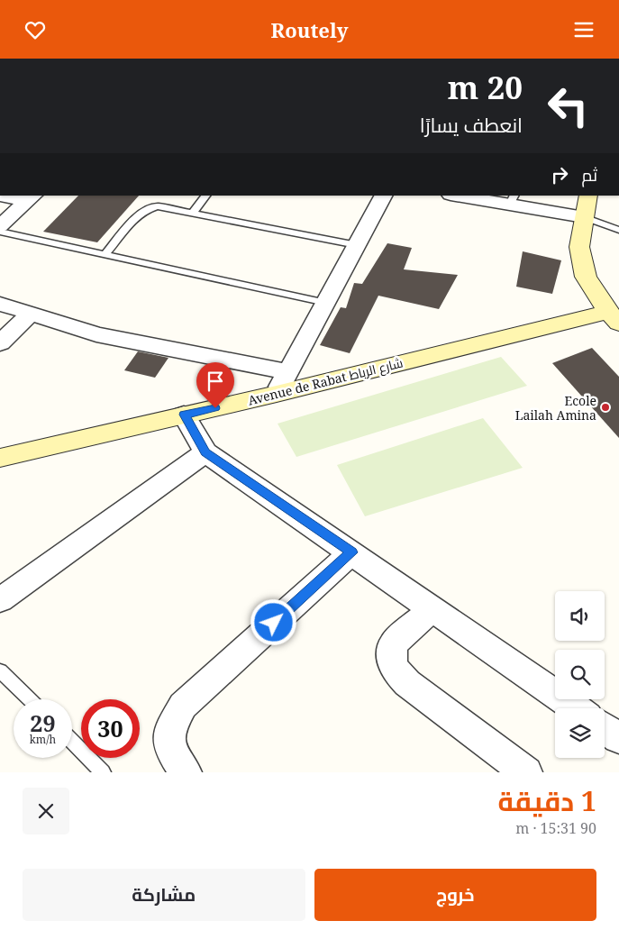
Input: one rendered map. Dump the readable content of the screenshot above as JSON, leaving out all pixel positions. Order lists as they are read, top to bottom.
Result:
{
  "streets": {
    "street": ["Avenue de Rabat شارع الرباط"]
  },
  "places": ["Ecole Lailah Amina"],
  "page": {
    "header": "Routely",
    "turn": ["20 m", "انعطف يسارًا"],
    "then": "ثم",
    "speed": "29 km/h",
    "limit": "30",
    "heading": ["1 دقيقة", "90 m · 15:31"],
    "buttons": ["خروج", "مشاركة"]
  }
}
